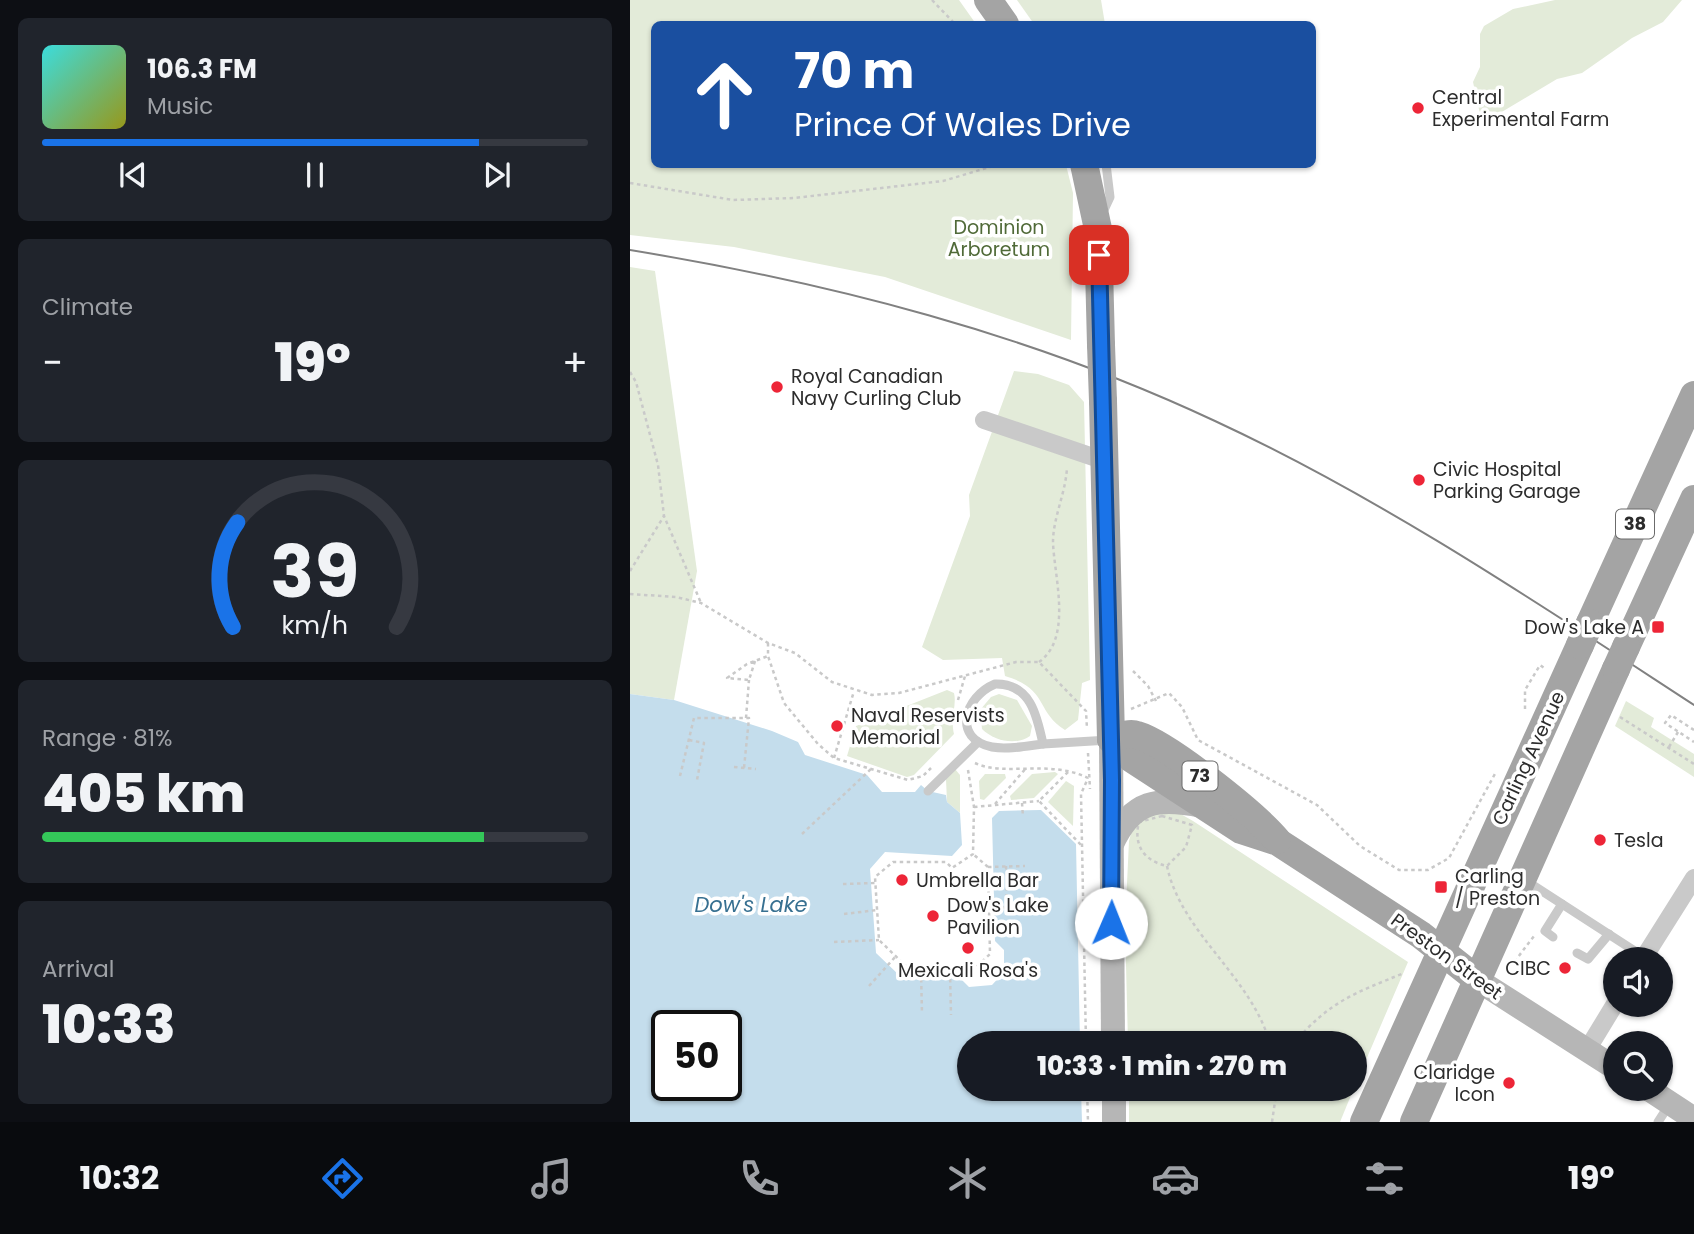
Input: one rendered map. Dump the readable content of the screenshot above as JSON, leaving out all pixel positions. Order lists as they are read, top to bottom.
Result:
{
  "streets": {
    "main road": [
      "38",
      "Carling Avenue",
      "73",
      "Preston Street"
    ]
  },
  "crossings": [
    ["38", "Preston Street"],
    ["Carling Avenue", "Preston Street"]
  ],
  "water": ["Dow's Lake"],
  "parks": ["Dominion Arboretum"],
  "places": {
    "other": [
      "Central Experimental Farm",
      "Royal Canadian Navy Curling Club",
      "Civic Hospital Parking Garage",
      "Naval Reservists Memorial",
      "Tesla",
      "Umbrella Bar",
      "Dow's Lake Pavilion",
      "Mexicali Rosa's",
      "CIBC",
      "Claridge Icon"
    ],
    "transit": ["Dow's Lake A", "Carling / Preston"]
  },
  "page": {
    "turn": ["70 m", "Prince Of Wales Drive"],
    "song": ["106.3 FM", "Music"],
    "tile": [
      "Climate",
      ["Range · 81%", "405 km"],
      ["Arrival", "10:33"]
    ],
    "heat": ["−", "19°", "+"],
    "limit": "50",
    "trip": "10:33 · 1 min · 270 m",
    "tabs": ["10:32", "19°"],
    "gauge": ["39", "km/h"]
  }
}
